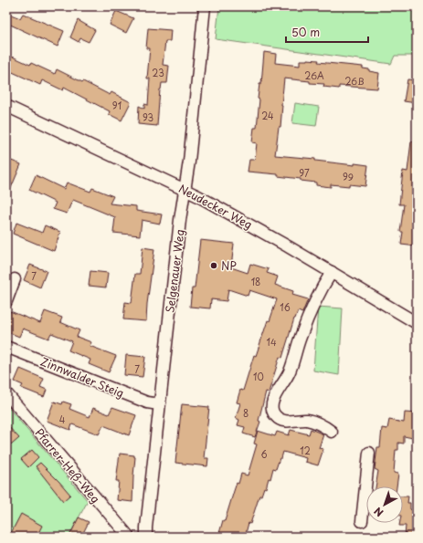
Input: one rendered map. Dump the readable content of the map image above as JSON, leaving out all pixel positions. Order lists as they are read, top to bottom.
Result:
{
  "streets": {
    "street": [
      "Neudecker Weg",
      "Selgenauer Weg",
      "Zinnwalder Steig",
      "Pfarrer-Heß-Weg"
    ]
  },
  "crossings": [
    ["Neudecker Weg", "Selgenauer Weg"],
    ["Selgenauer Weg", "Zinnwalder Steig"]
  ],
  "places": ["NP"],
  "house_numbers": [
    "23",
    "26A",
    "26B",
    "91",
    "24",
    "93",
    "97",
    "99",
    "7",
    "18",
    "16",
    "14",
    "7",
    "10",
    "8",
    "4",
    "12",
    "6"
  ],
  "scale_bar": "50 m",
  "north": "bottom left"
}
